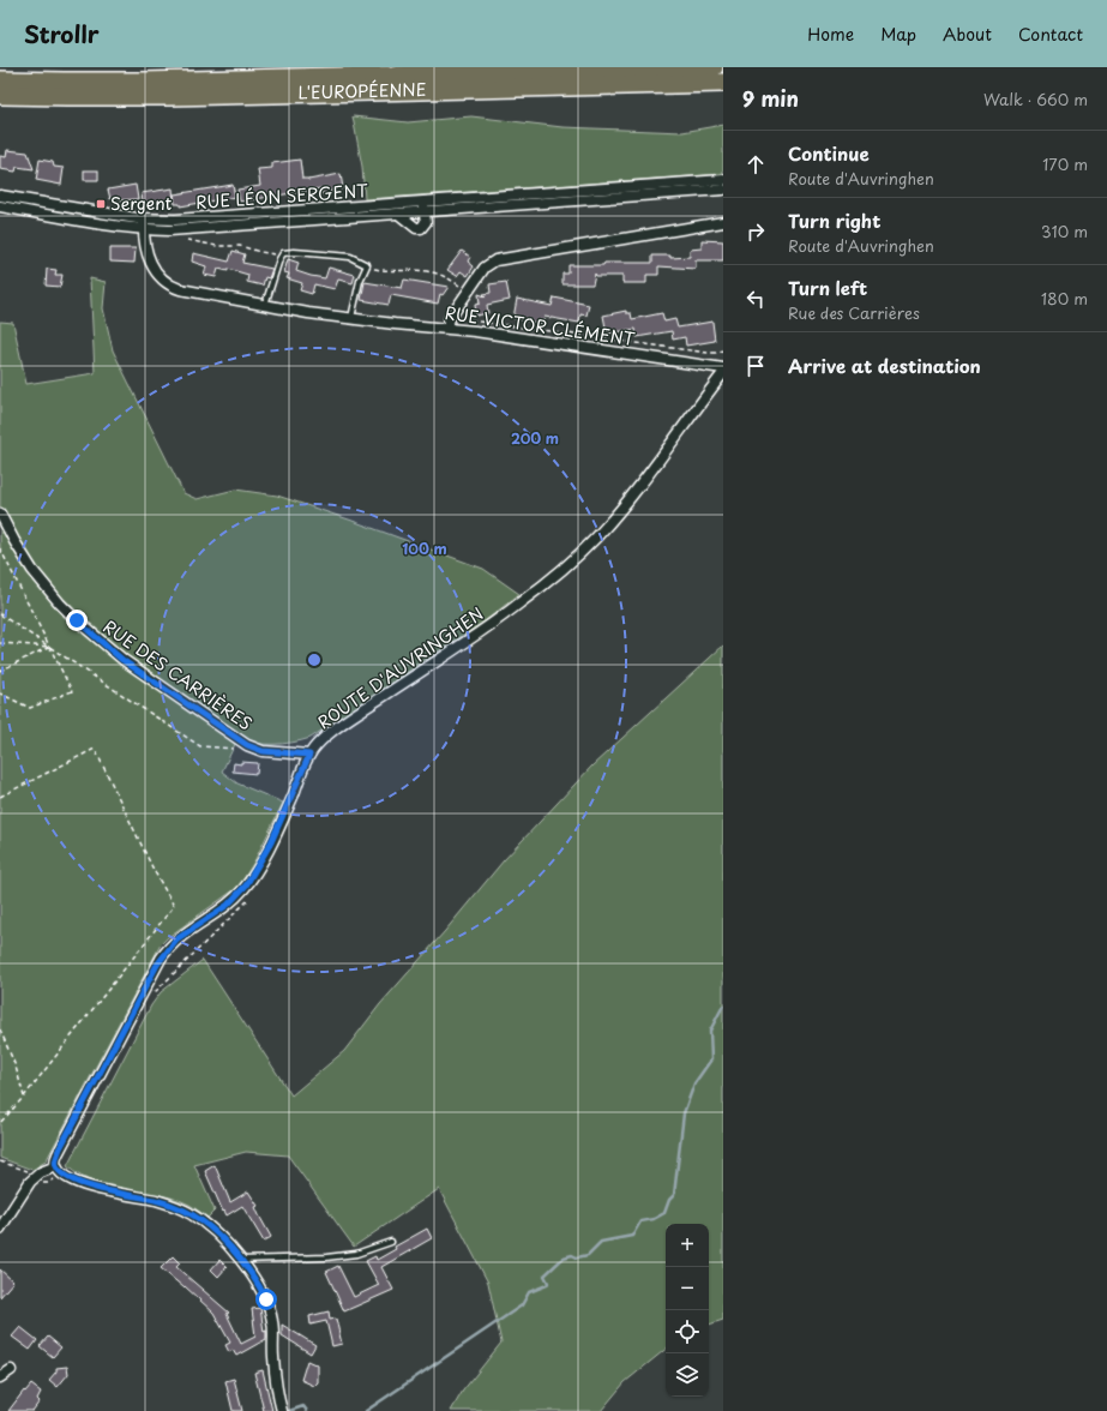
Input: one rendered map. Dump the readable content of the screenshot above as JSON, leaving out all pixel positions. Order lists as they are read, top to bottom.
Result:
{
  "streets": {
    "highway": ["L'EUROPÉENNE"],
    "street": [
      "RUE LÉON SERGENT",
      "RUE VICTOR CLÉMENT",
      "ROUTE D'AUVRINGHEN",
      "RUE DES CARRIÈRES"
    ]
  },
  "crossings": [
    ["RUE LÉON SERGENT", "RUE VICTOR CLÉMENT"],
    ["ROUTE D'AUVRINGHEN", "RUE DES CARRIÈRES"]
  ],
  "places": {
    "transit": ["Sergent"]
  },
  "page": {
    "header": "Strollr",
    "nav": [
      "Home",
      "Map",
      "About",
      "Contact"
    ],
    "heading": ["9 min", "Walk · 660 m"],
    "list": [
      ["Continue", "Route d'Auvringhen", "170 m"],
      ["Turn right", "Route d'Auvringhen", "310 m"],
      ["Turn left", "Rue des Carrières", "180 m"],
      "Arrive at destination"
    ],
    "map_buttons": ["+", "−"]
  },
  "rings": ["200 m", "100 m"]
}
